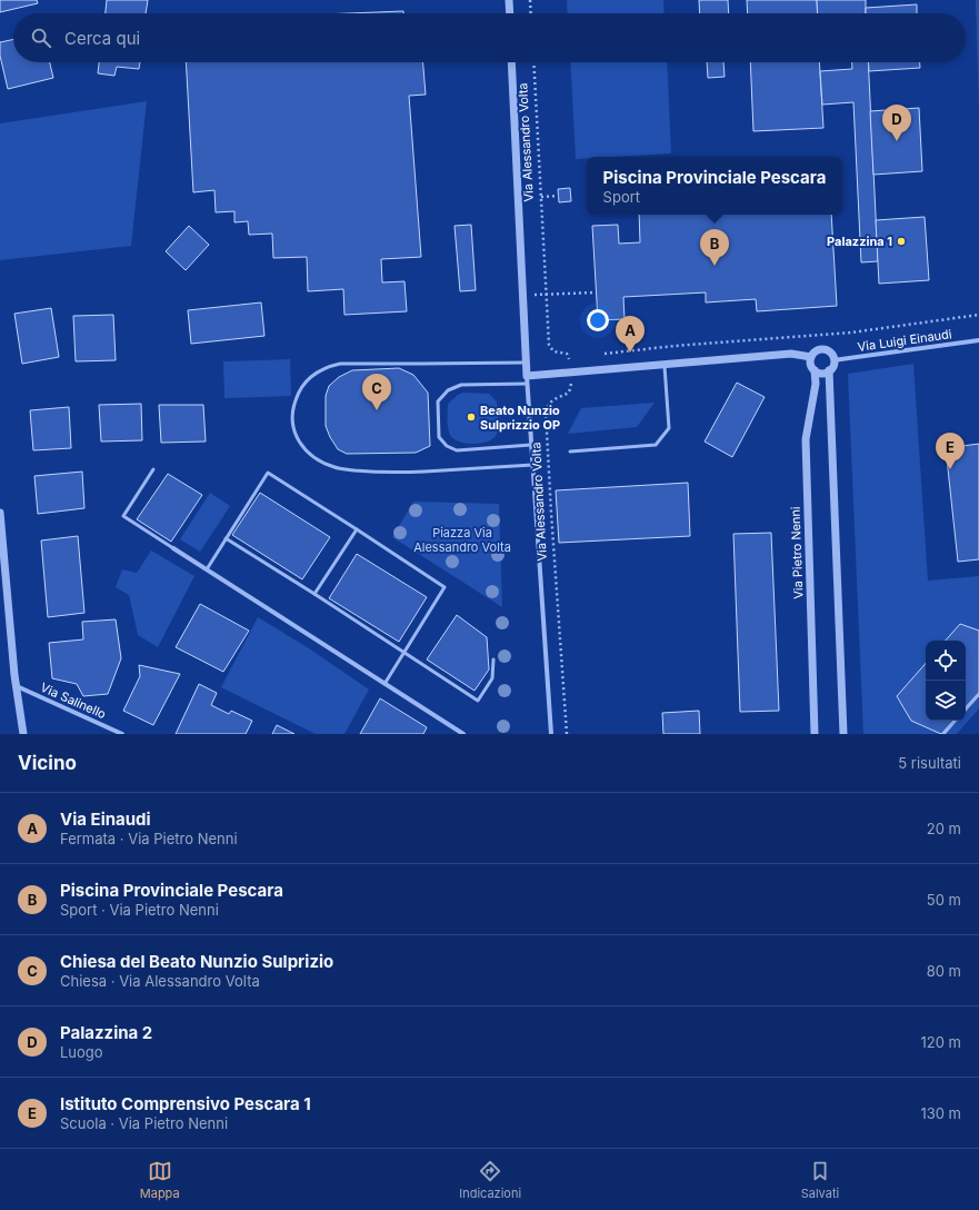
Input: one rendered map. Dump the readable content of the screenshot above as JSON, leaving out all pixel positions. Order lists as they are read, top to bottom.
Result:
{
  "streets": {
    "street": [
      "Via Alessandro Volta",
      "Via Luigi Einaudi",
      "Via Pietro Nenni",
      "Via Salinello"
    ]
  },
  "crossings": [
    ["Via Luigi Einaudi", "Via Pietro Nenni"]
  ],
  "parks": ["Piazza Via Alessandro Volta"],
  "places": ["Palazzina 1", "Beato Nunzio Sulprizzio OP"],
  "page": {
    "search": "Cerca qui",
    "pins": [
      "D",
      "B",
      "A",
      "C",
      "E"
    ],
    "popup": ["Piscina Provinciale Pescara", "Sport"],
    "heading": ["Vicino", "5 risultati"],
    "list": [
      {
        "mark": "A",
        "name": "Via Einaudi",
        "note": "Fermata · Via Pietro Nenni",
        "value": "20 m"
      },
      {
        "mark": "B",
        "name": "Piscina Provinciale Pescara",
        "note": "Sport · Via Pietro Nenni",
        "value": "50 m"
      },
      {
        "mark": "C",
        "name": "Chiesa del Beato Nunzio Sulprizio",
        "note": "Chiesa · Via Alessandro Volta",
        "value": "80 m"
      },
      {
        "mark": "D",
        "name": "Palazzina 2",
        "note": "Luogo",
        "value": "120 m"
      },
      {
        "mark": "E",
        "name": "Istituto Comprensivo Pescara 1",
        "note": "Scuola · Via Pietro Nenni",
        "value": "130 m"
      }
    ],
    "nav": ["Mappa", "Indicazioni", "Salvati"]
  }
}
